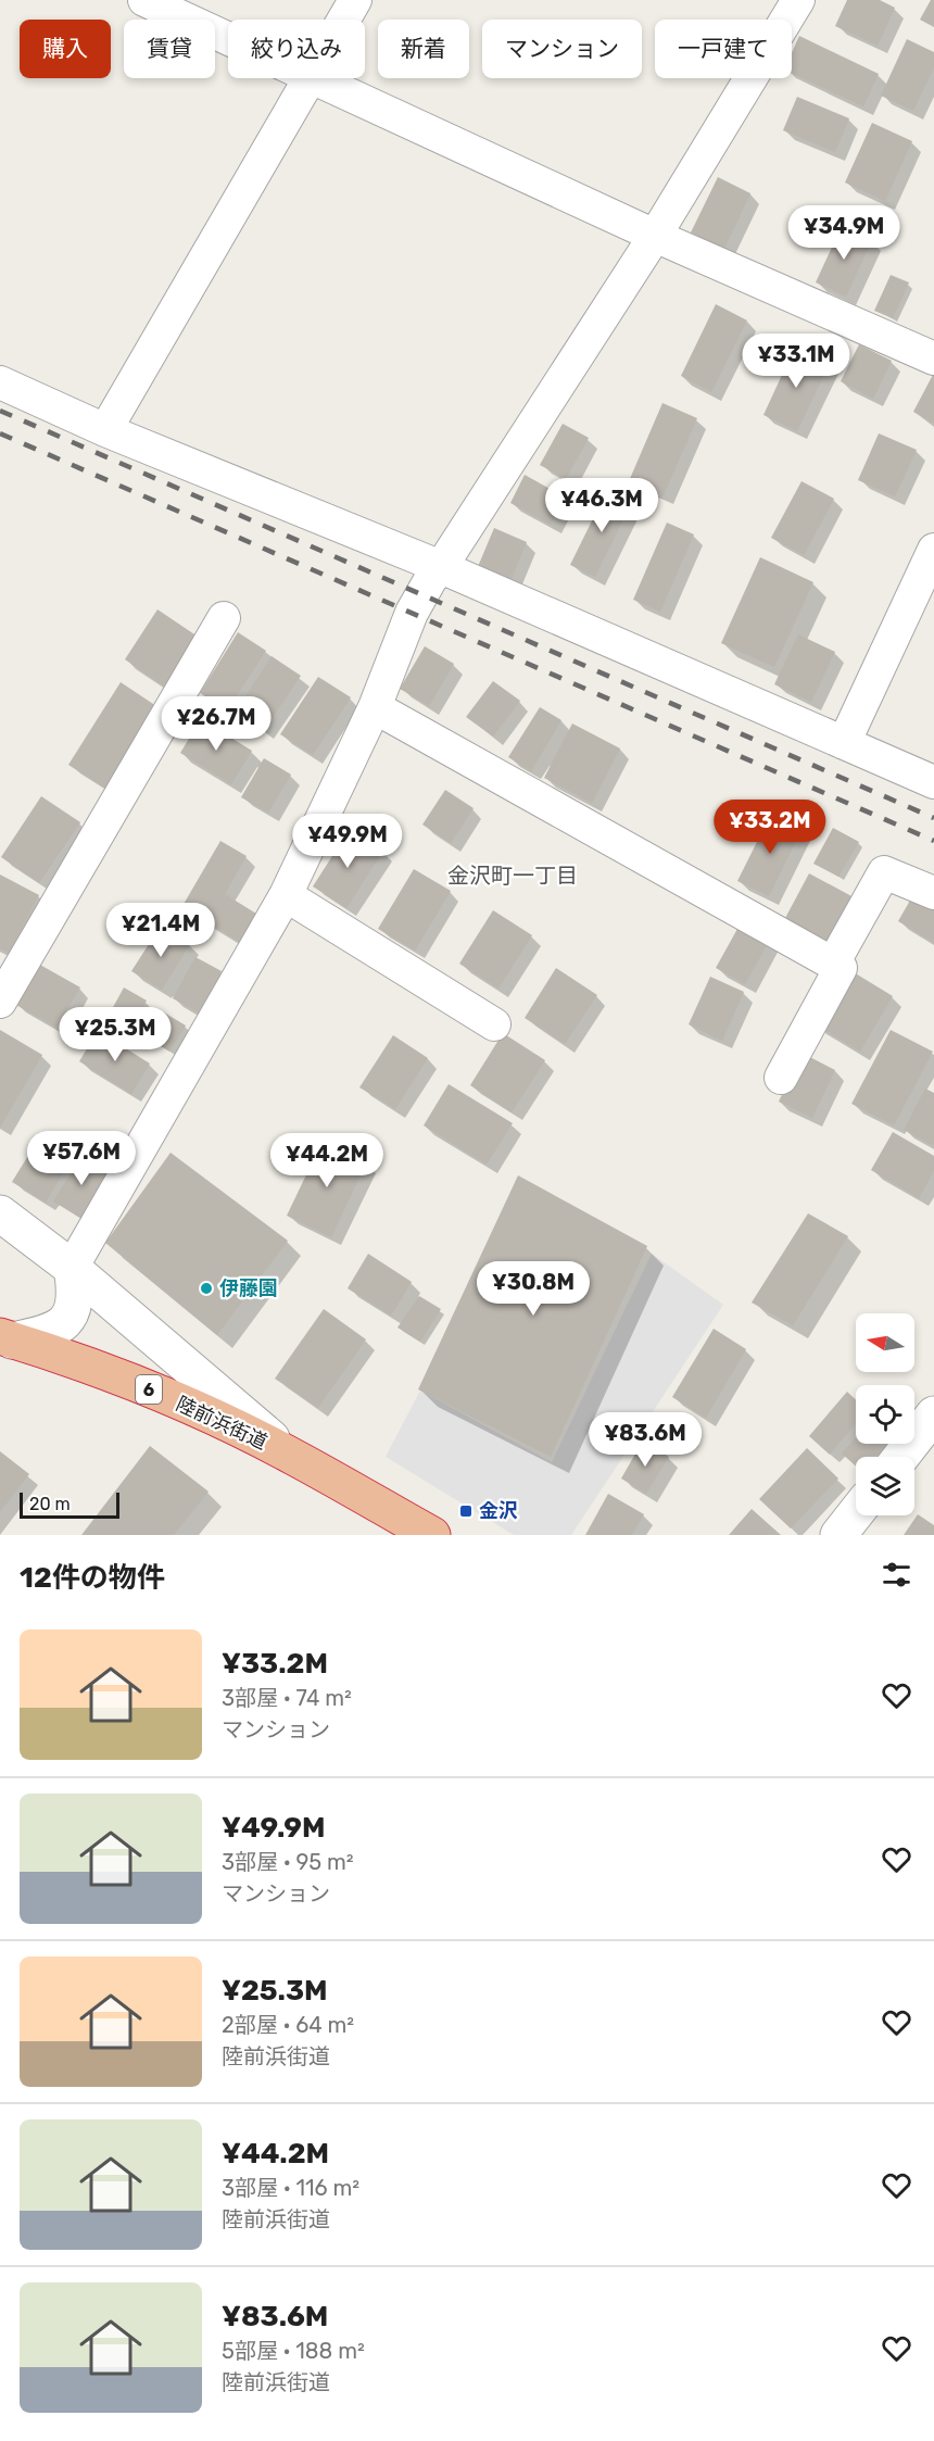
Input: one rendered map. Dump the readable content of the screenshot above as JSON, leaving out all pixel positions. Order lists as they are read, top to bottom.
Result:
{
  "streets": {
    "highway": ["6", "陸前浜街道"]
  },
  "districts": ["金沢町一丁目"],
  "places": {
    "other": ["伊藤園"],
    "transit": ["金沢"]
  },
  "scale_bar": "20 m",
  "north": "left",
  "page": {
    "chip": [
      "購入",
      "賃貸",
      "絞り込み",
      "新着",
      "マンション",
      "一戸建て"
    ],
    "price": [
      "¥34.9M",
      "¥33.1M",
      "¥46.3M",
      "¥26.7M",
      "¥33.2M",
      "¥49.9M",
      "¥21.4M",
      "¥25.3M",
      "¥57.6M",
      "¥44.2M",
      "¥30.8M",
      "¥83.6M"
    ],
    "scale": "20 m",
    "heading": "12件の物件",
    "list": [
      {
        "name": "¥33.2M",
        "note": "3部屋 · 74 m² · マンション"
      },
      {
        "name": "¥49.9M",
        "note": "3部屋 · 95 m² · マンション"
      },
      {
        "name": "¥25.3M",
        "note": "2部屋 · 64 m² · 陸前浜街道"
      },
      {
        "name": "¥44.2M",
        "note": "3部屋 · 116 m² · 陸前浜街道"
      },
      {
        "name": "¥83.6M",
        "note": "5部屋 · 188 m² · 陸前浜街道"
      }
    ]
  }
}
